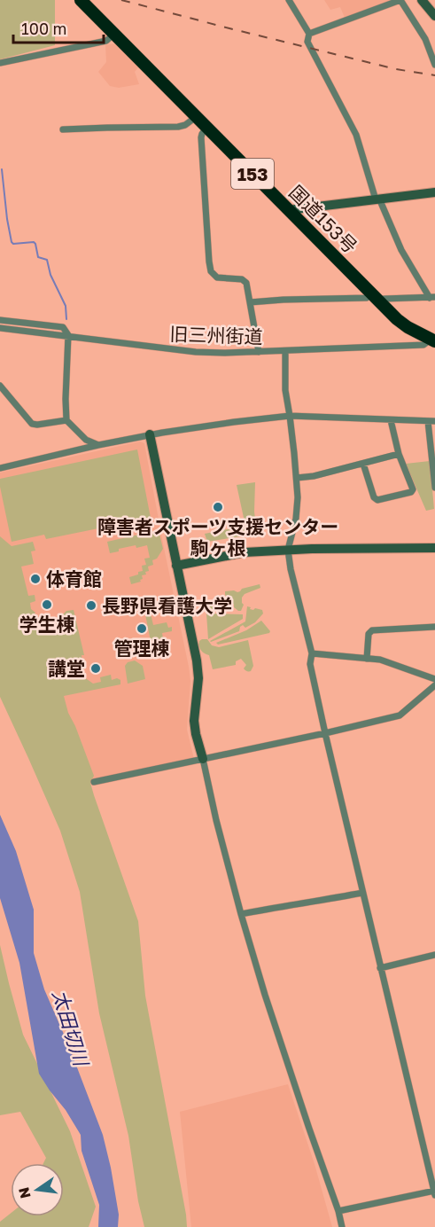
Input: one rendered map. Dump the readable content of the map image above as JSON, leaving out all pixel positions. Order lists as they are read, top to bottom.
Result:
{
  "streets": {
    "highway": ["153", "国道153号"],
    "street": ["旧三州街道"]
  },
  "crossings": [
    ["国道153号", "旧三州街道"]
  ],
  "water": ["太田切川"],
  "places": [
    "障害者スポーツ支援センター 駒ヶ根",
    "体育館",
    "学生棟",
    "長野県看護大学",
    "管理棟",
    "講堂"
  ],
  "scale_bar": "100 m",
  "north": "left"
}
